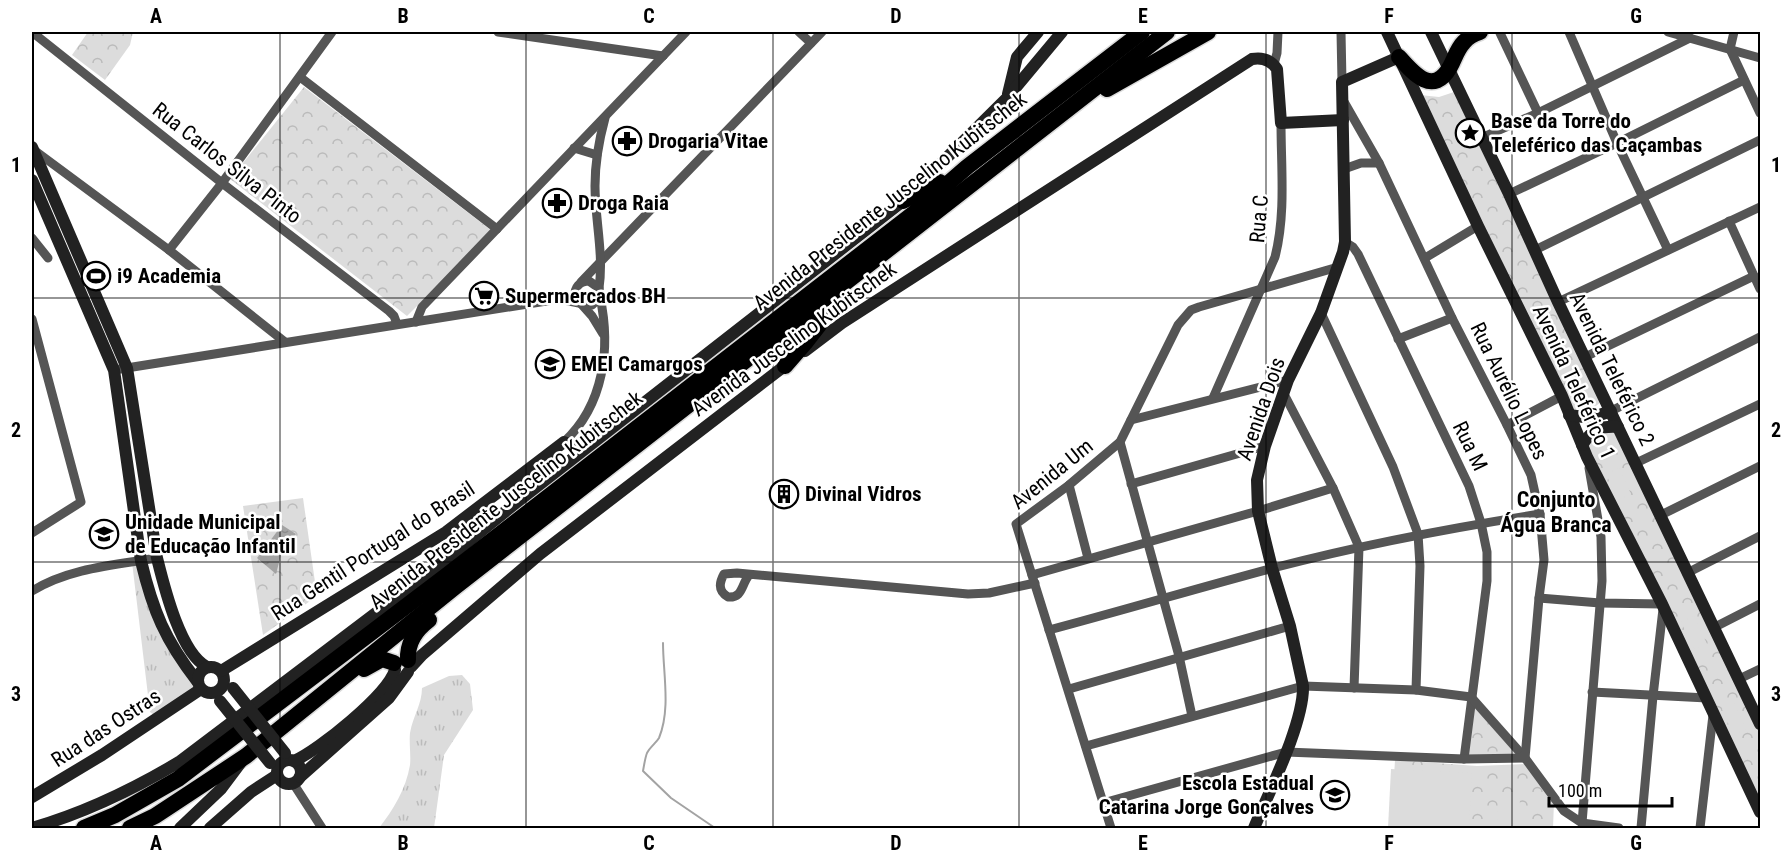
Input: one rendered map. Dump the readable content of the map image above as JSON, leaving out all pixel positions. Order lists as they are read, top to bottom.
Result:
{
  "streets": {
    "highway": ["Avenida Presidente Juscelino Kubitschek"],
    "street": [
      "Rua Carlos Silva Pinto",
      "Rua C",
      "Avenida Juscelino Kubitschek",
      "Avenida Teleférico 2",
      "Avenida Teleférico 1",
      "Rua Aurélio Lopes",
      "Avenida Dois",
      "Rua M",
      "Avenida Um",
      "Rua Gentil Portugal do Brasil",
      "Rua das Ostras"
    ]
  },
  "crossings": [
    ["Rua C", "Avenida Juscelino Kubitschek"],
    ["Rua C", "Avenida Um"],
    ["Rua Aurélio Lopes", "Avenida Dois"],
    ["Avenida Dois", "Rua M"],
    ["Avenida Dois", "Avenida Um"],
    ["Rua Gentil Portugal do Brasil", "Rua das Ostras"]
  ],
  "districts": ["Conjunto Água Branca"],
  "places": {
    "place": ["Base da Torre do Teleférico das Caçambas"],
    "pharmacy": ["Drogaria Vitae", "Droga Raia"],
    "sports": ["i9 Academia"],
    "supermarket": ["Supermercados BH"],
    "school or university": ["EMEI Camargos", "Unidade Municipal de Educação Infantil", "Escola Estadual Catarina Jorge Gonçalves"],
    "building": ["Divinal Vidros"]
  },
  "scale_bar": "100 m",
  "grid": {
    "columns": [
      "A",
      "B",
      "C",
      "D",
      "E",
      "F",
      "G"
    ],
    "rows": ["1", "2", "3"]
  }
}
